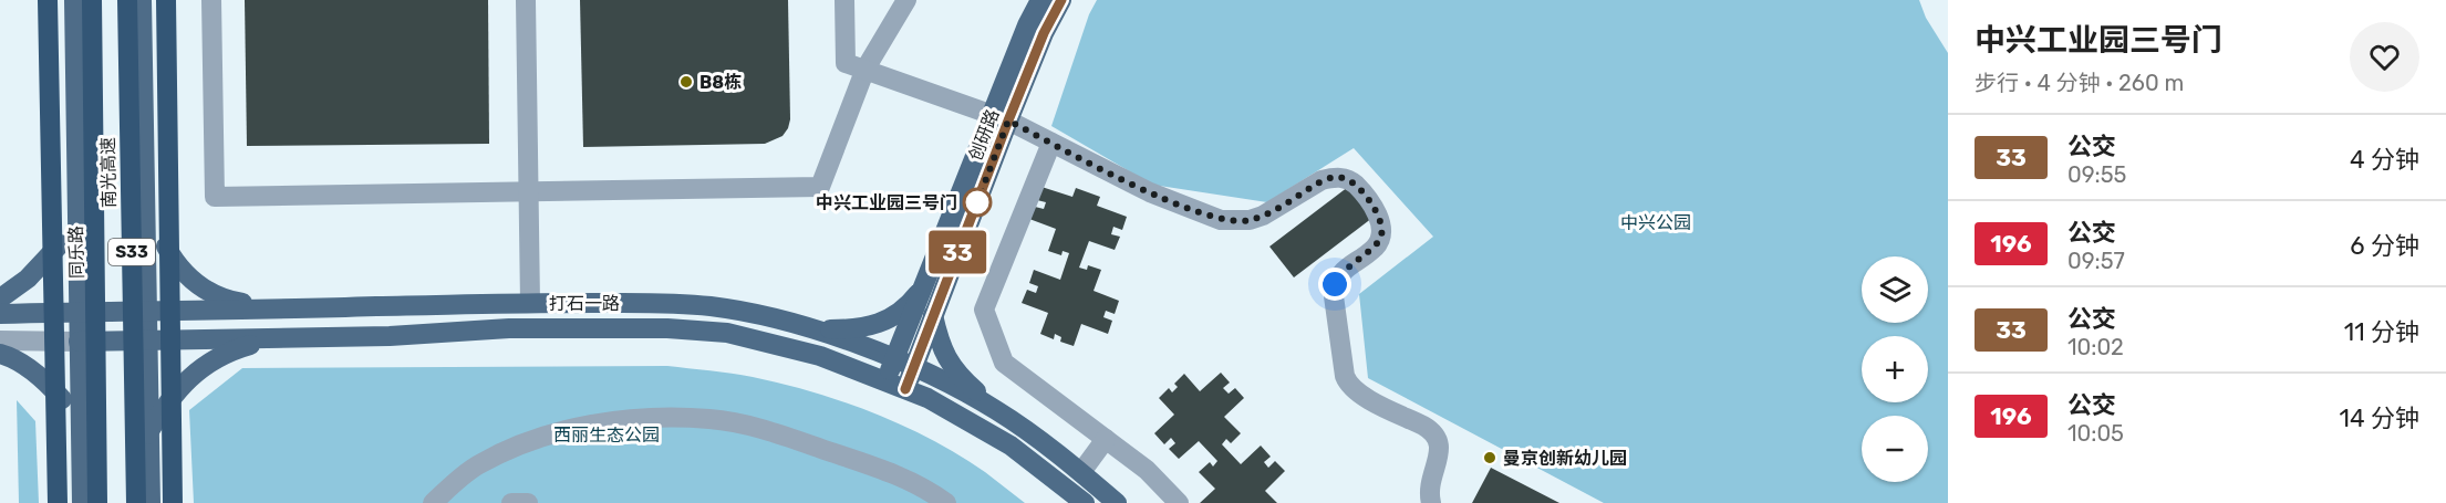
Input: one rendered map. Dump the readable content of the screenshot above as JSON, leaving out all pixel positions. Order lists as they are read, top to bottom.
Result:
{
  "streets": {
    "highway": ["南光高速", "S33"],
    "main road": ["创研路", "同乐路", "打石一路"]
  },
  "crossings": [
    ["创研路", "打石一路"],
    ["同乐路", "打石一路"]
  ],
  "parks": ["中兴公园", "西丽生态公园"],
  "places": ["B8栋", "中兴工业园三号门", "曼京创新幼儿园"],
  "lines": ["bus line 33"],
  "page": {
    "on_map": "33",
    "heading": ["中兴工业园三号门", "步行 · 4 分钟 · 260 m"],
    "list": [
      {
        "mark": "33",
        "name": "公交",
        "note": "09:55",
        "value": "4 分钟"
      },
      {
        "mark": "196",
        "name": "公交",
        "note": "09:57",
        "value": "6 分钟"
      },
      {
        "mark": "33",
        "name": "公交",
        "note": "10:02",
        "value": "11 分钟"
      },
      {
        "mark": "196",
        "name": "公交",
        "note": "10:05",
        "value": "14 分钟"
      }
    ],
    "map_buttons": ["+", "−"]
  }
}
